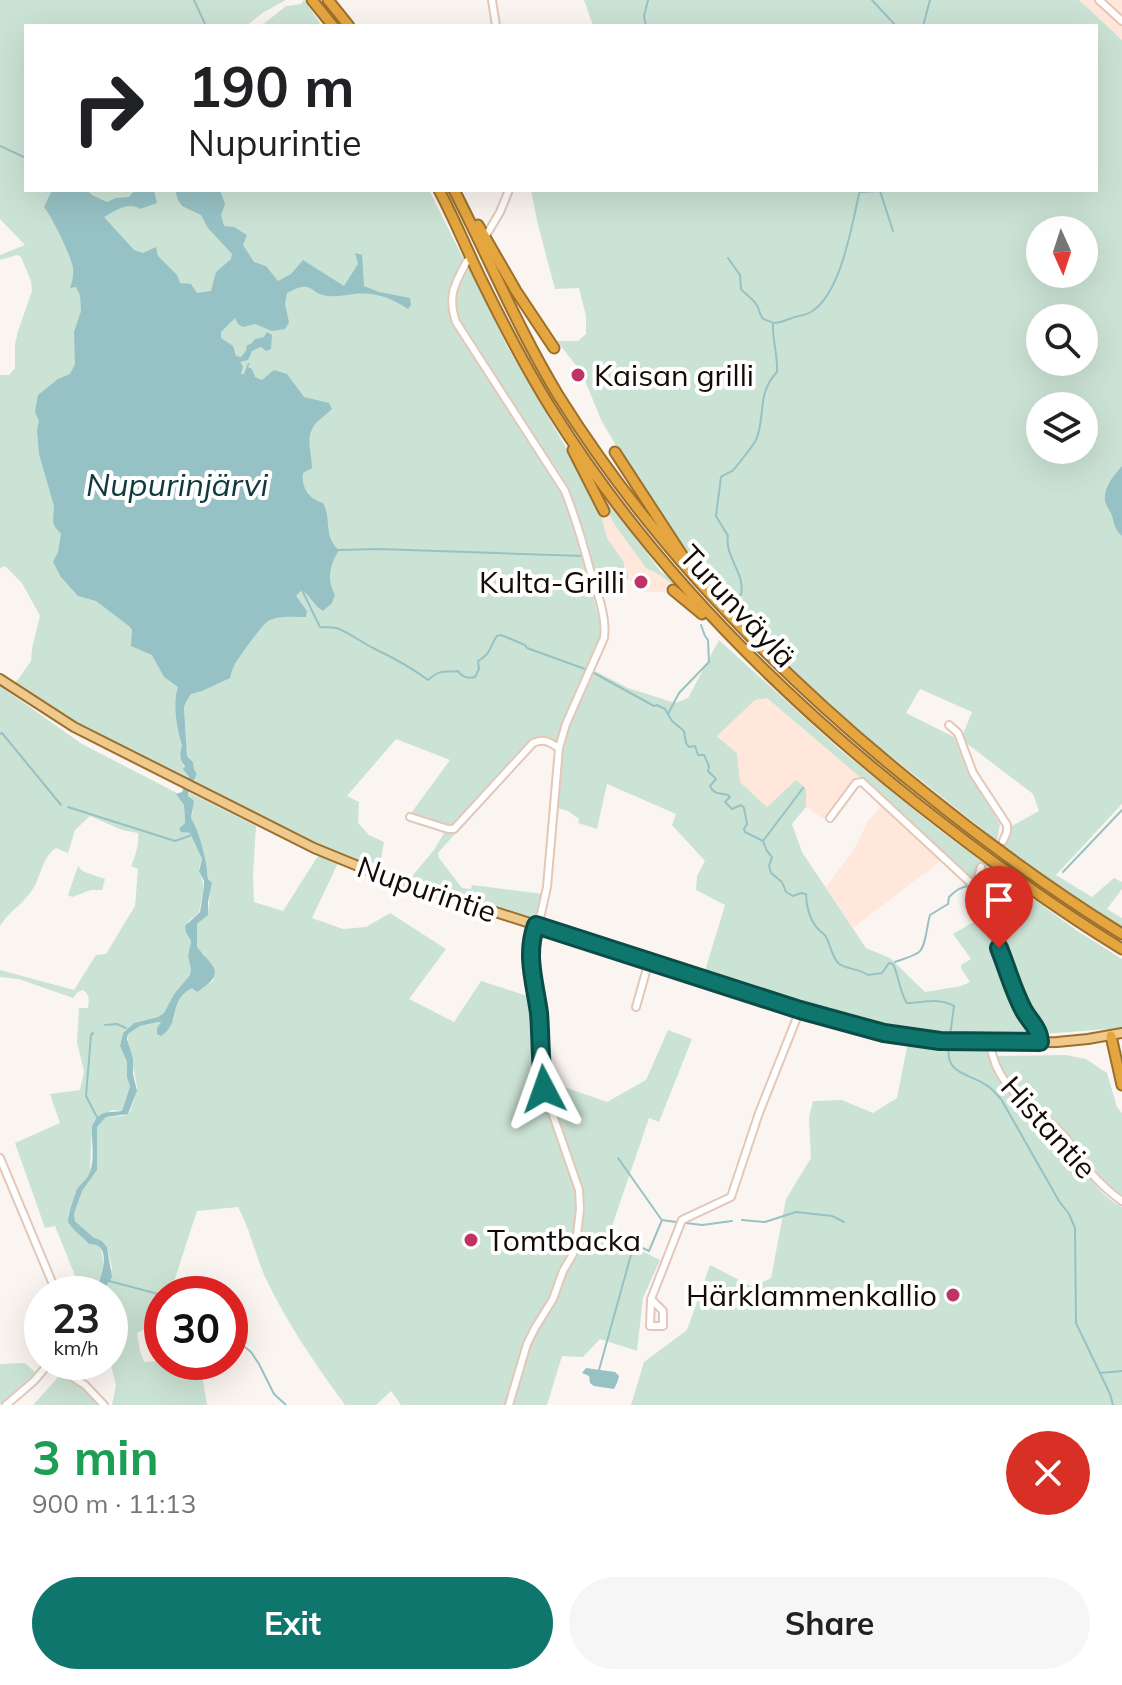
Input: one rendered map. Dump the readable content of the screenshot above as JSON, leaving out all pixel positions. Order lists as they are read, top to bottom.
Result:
{
  "streets": {
    "highway": ["Turunväylä"],
    "main road": ["Nupurintie"],
    "street": ["Histantie"]
  },
  "crossings": [
    ["Nupurintie", "Histantie"]
  ],
  "water": ["Nupurinjärvi"],
  "places": [
    "Kaisan grilli",
    "Kulta-Grilli",
    "Tomtbacka",
    "Härklammenkallio"
  ],
  "north": "bottom",
  "page": {
    "turn": ["190 m", "Nupurintie"],
    "speed": "23 km/h",
    "limit": "30",
    "heading": ["3 min", "900 m · 11:13"],
    "buttons": ["Exit", "Share"]
  }
}
